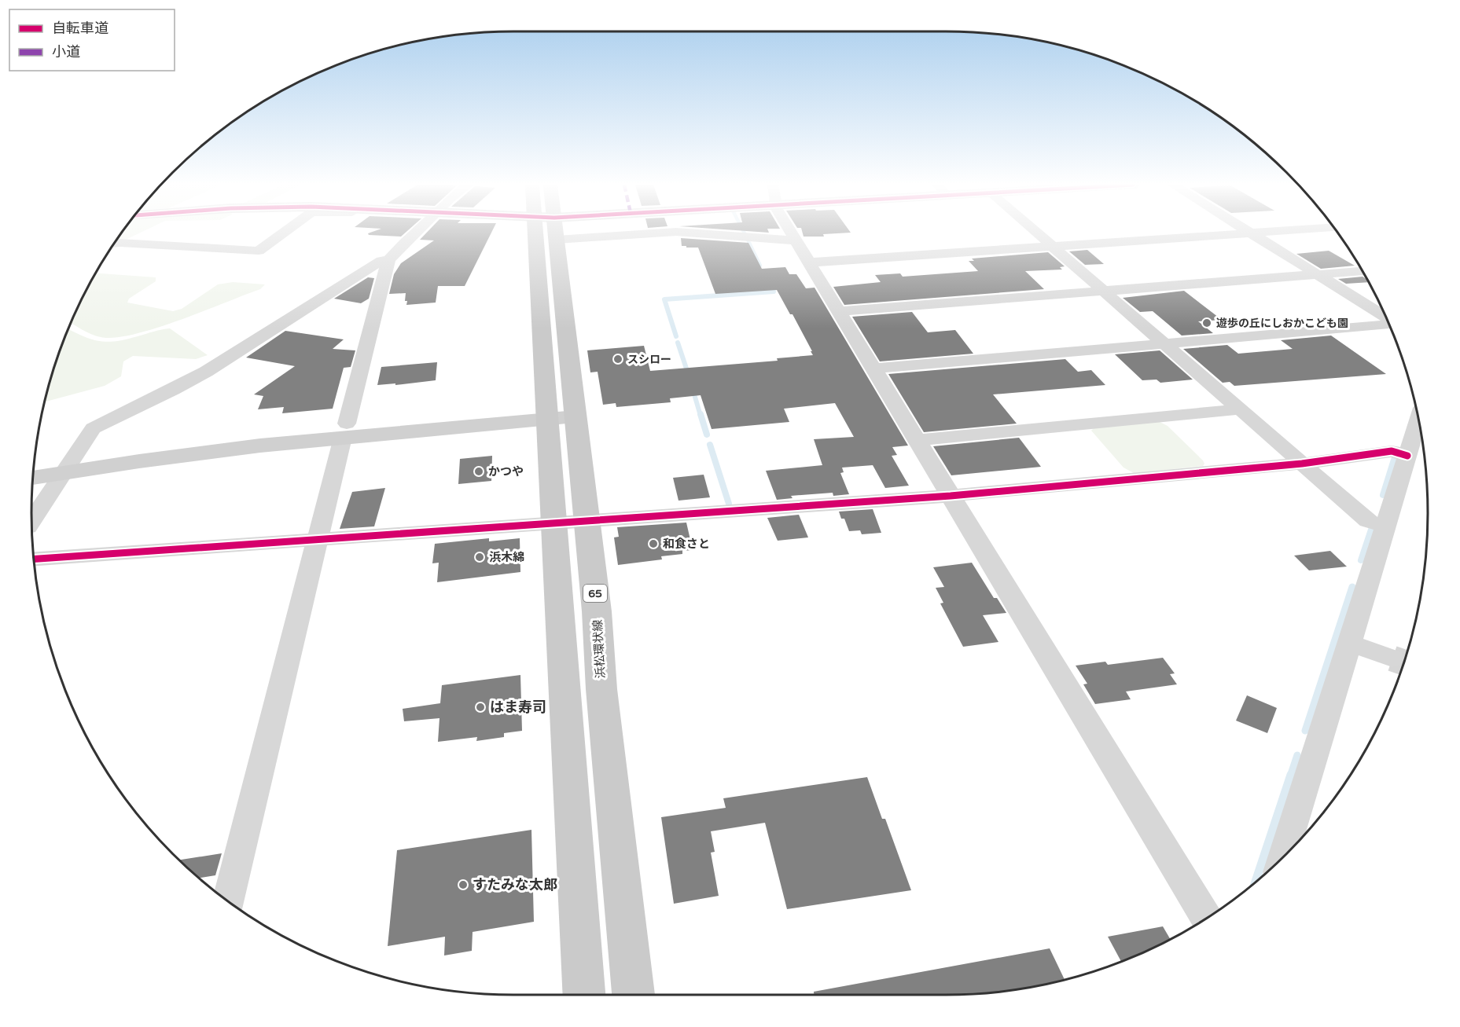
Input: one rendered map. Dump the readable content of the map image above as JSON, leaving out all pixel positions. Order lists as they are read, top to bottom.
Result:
{
  "streets": {
    "main road": ["65", "浜松環状線"]
  },
  "places": [
    "遊歩の丘にしおかこども園",
    "スシロー",
    "かつや",
    "和食さと",
    "浜木綿",
    "はま寿司",
    "すたみな太郎"
  ],
  "legend": ["自転車道", "小道"]
}
